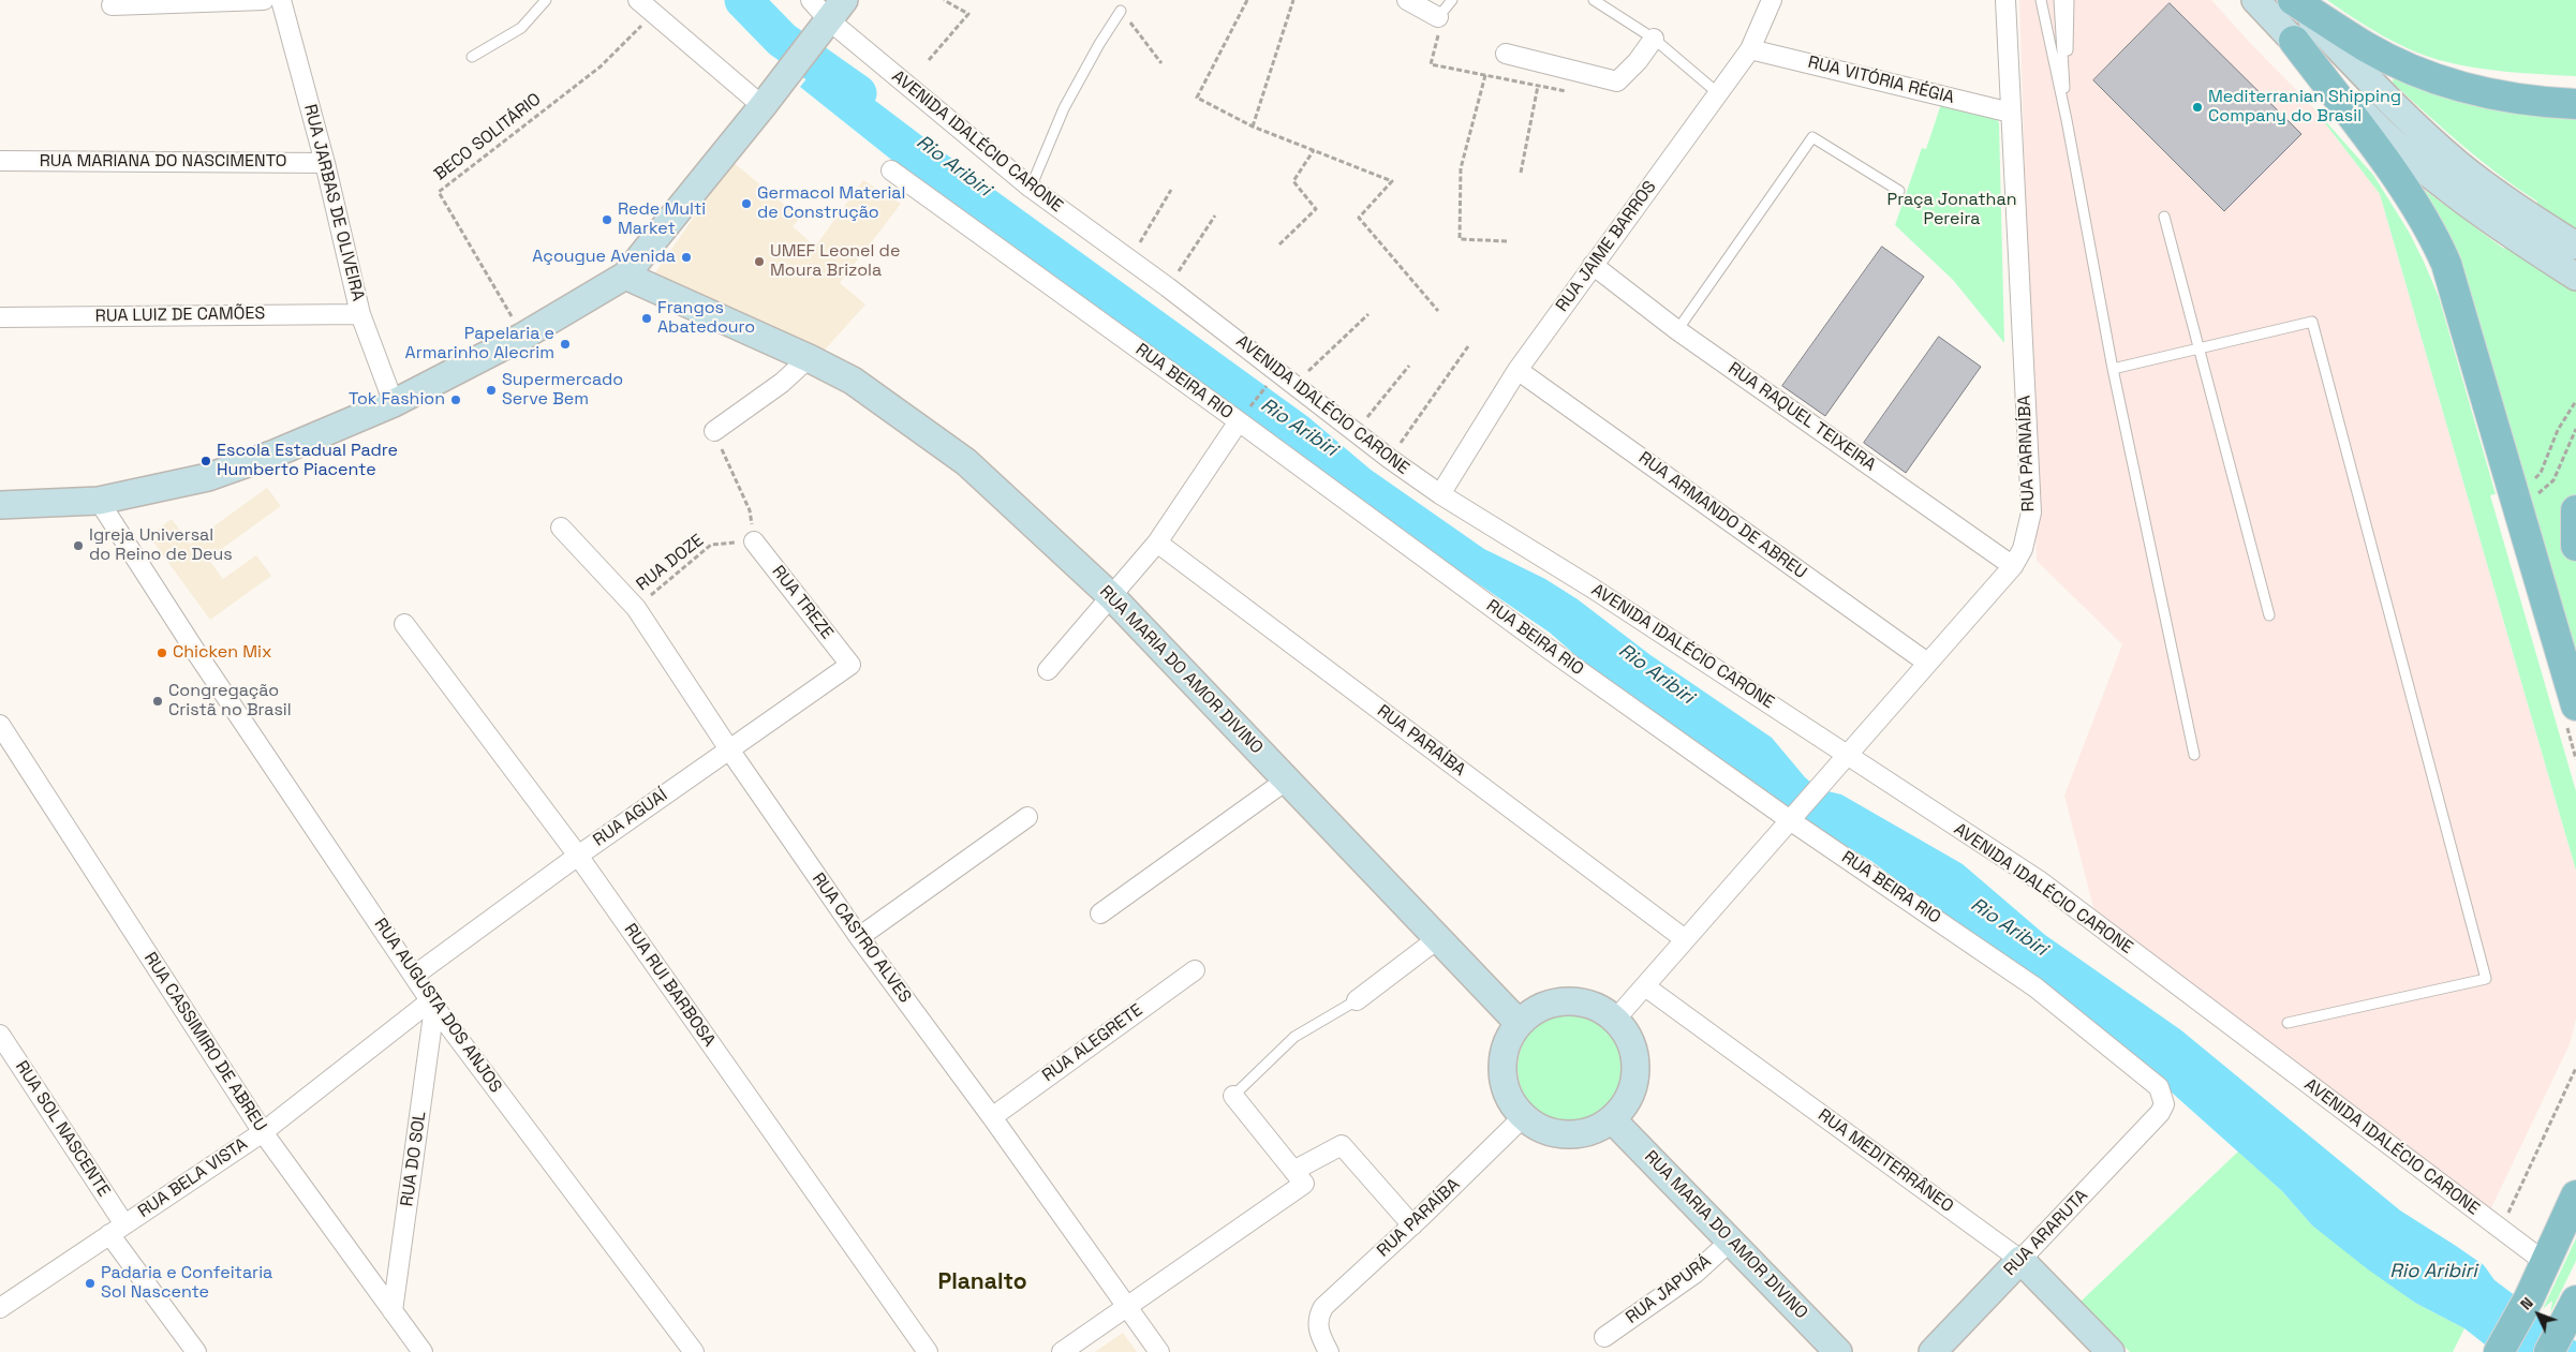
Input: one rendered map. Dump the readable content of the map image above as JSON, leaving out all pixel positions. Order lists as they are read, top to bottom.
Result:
{
  "streets": {
    "street": [
      "RUA VITÓRIA RÉGIA",
      "AVENIDA IDALÉCIO CARONE",
      "RUA MARIANA DO NASCIMENTO",
      "RUA JARBAS DE OLIVEIRA",
      "RUA JAIME BARROS",
      "RUA LUIZ DE CAMÕES",
      "RUA BEIRA RIO",
      "RUA RAQUEL TEIXEIRA",
      "RUA PARNAÍBA",
      "RUA ARMANDO DE ABREU",
      "RUA TREZE",
      "RUA MARIA DO AMOR DIVINO",
      "RUA PARAÍBA",
      "RUA AGUAÍ",
      "RUA CASTRO ALVES",
      "RUA RUI BARBOSA",
      "RUA AUGUSTA DOS ANJOS",
      "RUA CASSIMIRO DE ABREU",
      "RUA ALEGRETE",
      "RUA SOL NASCENTE",
      "RUA DO SOL",
      "RUA MEDITERRÂNEO",
      "RUA BELA VISTA",
      "RUA ARARUTA",
      "RUA JAPURÁ"
    ],
    "path": ["BECO SOLITÁRIO", "RUA DOZE"]
  },
  "crossings": [
    ["RUA VITÓRIA RÉGIA", "RUA JAIME BARROS"],
    ["RUA VITÓRIA RÉGIA", "RUA PARNAÍBA"],
    ["AVENIDA IDALÉCIO CARONE", "RUA JAIME BARROS"],
    ["AVENIDA IDALÉCIO CARONE", "RUA PARNAÍBA"],
    ["RUA MARIANA DO NASCIMENTO", "RUA JARBAS DE OLIVEIRA"],
    ["RUA JARBAS DE OLIVEIRA", "RUA LUIZ DE CAMÕES"],
    ["RUA JAIME BARROS", "RUA RAQUEL TEIXEIRA"],
    ["RUA JAIME BARROS", "RUA ARMANDO DE ABREU"],
    ["RUA BEIRA RIO", "RUA PARNAÍBA"],
    ["RUA BEIRA RIO", "RUA ARARUTA"],
    ["RUA RAQUEL TEIXEIRA", "RUA PARNAÍBA"],
    ["RUA PARNAÍBA", "RUA ARMANDO DE ABREU"],
    ["RUA DOZE", "RUA TREZE"],
    ["RUA DOZE", "RUA CASTRO ALVES"],
    ["RUA TREZE", "RUA AGUAÍ"],
    ["RUA MARIA DO AMOR DIVINO", "RUA PARAÍBA"],
    ["RUA MARIA DO AMOR DIVINO", "RUA JAPURÁ"],
    ["RUA AGUAÍ", "RUA CASTRO ALVES"],
    ["RUA AGUAÍ", "RUA RUI BARBOSA"],
    ["RUA AGUAÍ", "RUA AUGUSTA DOS ANJOS"],
    ["RUA CASTRO ALVES", "RUA ALEGRETE"],
    ["RUA AUGUSTA DOS ANJOS", "RUA DO SOL"],
    ["RUA AUGUSTA DOS ANJOS", "RUA BELA VISTA"],
    ["RUA CASSIMIRO DE ABREU", "RUA DO SOL"],
    ["RUA CASSIMIRO DE ABREU", "RUA BELA VISTA"],
    ["RUA SOL NASCENTE", "RUA BELA VISTA"],
    ["RUA DO SOL", "RUA BELA VISTA"],
    ["RUA MEDITERRÂNEO", "RUA ARARUTA"]
  ],
  "districts": ["Planalto"],
  "water": ["Rio Aribiri"],
  "parks": ["Praça Jonathan Pereira"],
  "places": [
    "Mediterranian Shipping Company do Brasil",
    "Germacol Material de Construção",
    "Rede Multi Market",
    "Açougue Avenida",
    "UMEF Leonel de Moura Brizola",
    "Frangos Abatedouro",
    "Papelaria e Armarinho Alecrim",
    "Supermercado Serve Bem",
    "Tok Fashion",
    "Escola Estadual Padre Humberto Piacente",
    "Igreja Universal do Reino de Deus",
    "Chicken Mix",
    "Congregação Cristã no Brasil",
    "Padaria e Confeitaria Sol Nascente"
  ],
  "north": "top left"
}
